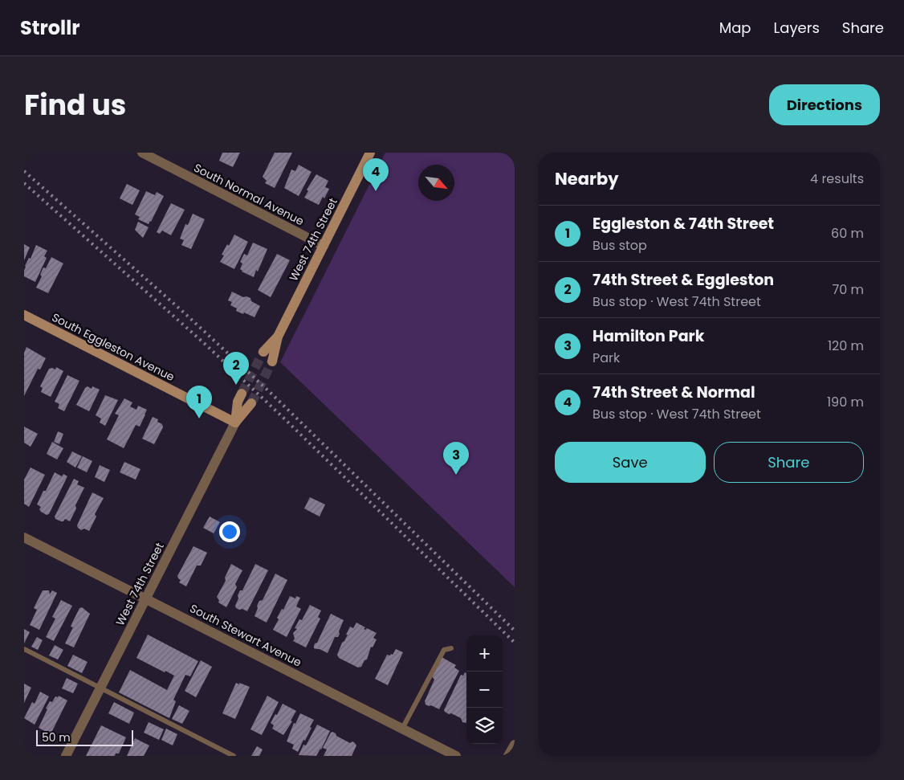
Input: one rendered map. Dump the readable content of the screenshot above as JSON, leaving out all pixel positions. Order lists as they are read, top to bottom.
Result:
{
  "streets": {
    "street": [
      "South Normal Avenue",
      "West 74th Street",
      "South Eggleston Avenue",
      "South Stewart Avenue"
    ]
  },
  "crossings": [
    ["South Normal Avenue", "West 74th Street"],
    ["West 74th Street", "South Eggleston Avenue"],
    ["West 74th Street", "South Stewart Avenue"]
  ],
  "scale_bar": "50 m",
  "north": "bottom right",
  "page": {
    "header": "Strollr",
    "nav": ["Map", "Layers", "Share"],
    "title": "Find us",
    "buttons": [
      "Directions",
      ["Save", "Share"]
    ],
    "heading": ["Nearby", "4 results"],
    "pins": [
      "4",
      "2",
      "1",
      "3"
    ],
    "list": [
      {
        "mark": "1",
        "name": "Eggleston & 74th Street",
        "note": "Bus stop",
        "value": "60 m"
      },
      {
        "mark": "2",
        "name": "74th Street & Eggleston",
        "note": "Bus stop · West 74th Street",
        "value": "70 m"
      },
      {
        "mark": "3",
        "name": "Hamilton Park",
        "note": "Park",
        "value": "120 m"
      },
      {
        "mark": "4",
        "name": "74th Street & Normal",
        "note": "Bus stop · West 74th Street",
        "value": "190 m"
      }
    ],
    "map_buttons": ["+", "−"],
    "scale": "50 m"
  }
}
